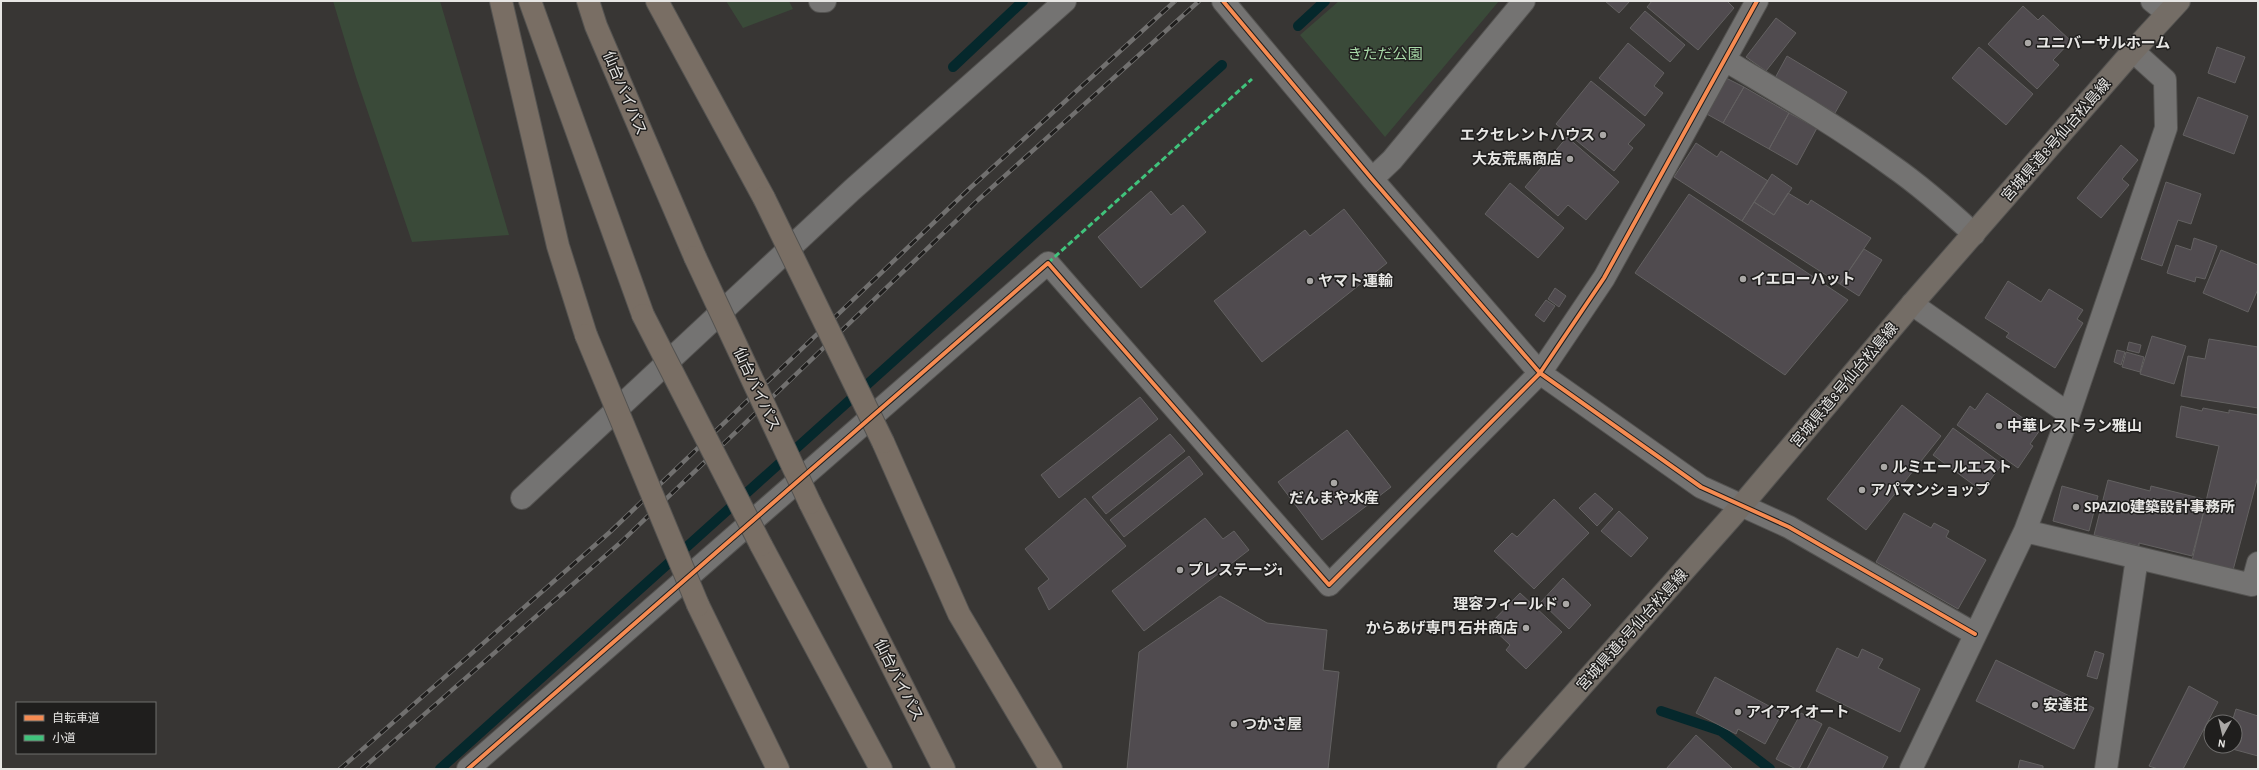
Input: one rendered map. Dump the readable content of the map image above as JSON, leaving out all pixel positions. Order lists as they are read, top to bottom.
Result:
{
  "streets": {
    "highway": ["仙台バイパス"],
    "main road": ["宮城県道8号仙台松島線"]
  },
  "parks": ["きただ公園"],
  "places": [
    "ユニバーサルホーム",
    "エクセレントハウス",
    "大友荒馬商店",
    "イエローハット",
    "ヤマト運輸",
    "中華レストラン雅山",
    "ルミエールエスト",
    "だんまや水産",
    "アパマンショップ",
    "SPAZIO建築設計事務所",
    "プレステージ1",
    "理容フィールド",
    "からあげ専門 石井商店",
    "安達荘",
    "アイアイオート",
    "つかさ屋"
  ],
  "legend": ["自転車道", "小道"],
  "north": "bottom"
}
